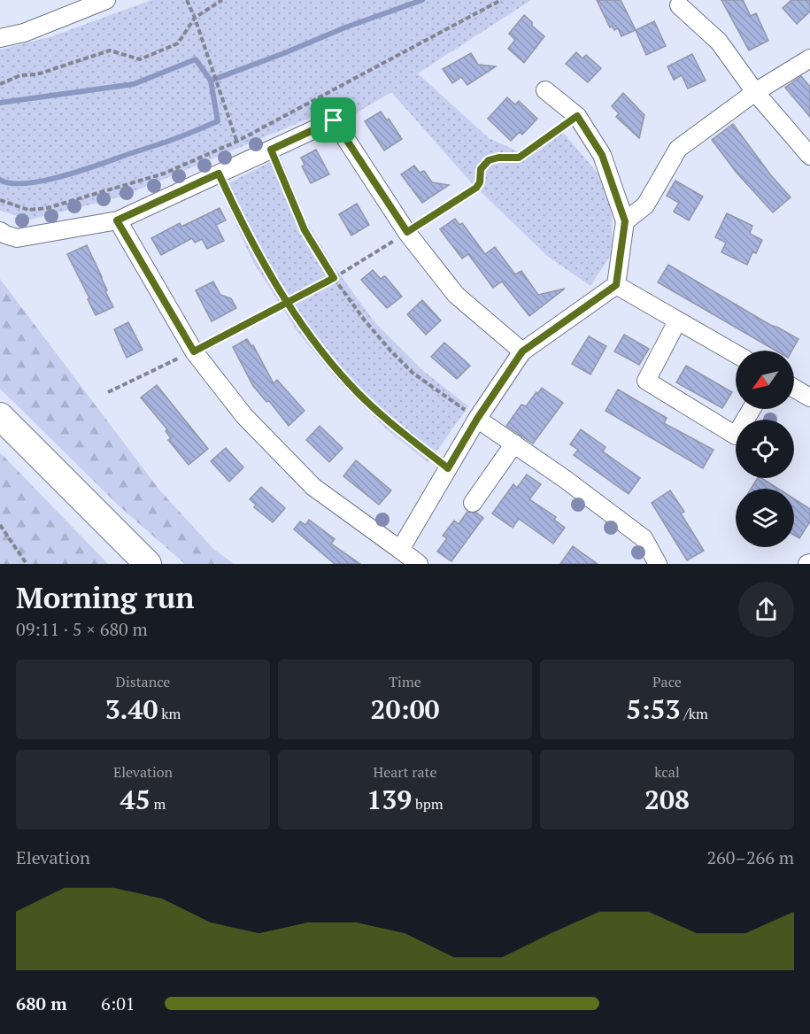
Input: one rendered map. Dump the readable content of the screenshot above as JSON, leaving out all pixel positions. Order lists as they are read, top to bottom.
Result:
{
  "north": "bottom left",
  "page": {
    "heading": ["Morning run", "09:11 · 5 × 680 m"],
    "stats": [
      ["Distance", "3.40 km"],
      ["Time", "20:00"],
      ["Pace", "5:53 /km"],
      ["Elevation", "45 m"],
      ["Heart rate", "139 bpm"],
      ["kcal", "208"]
    ],
    "chart": ["Elevation", "260–266 m"],
    "list": [
      {
        "name": "680 m",
        "note": "6:01"
      }
    ]
  }
}
